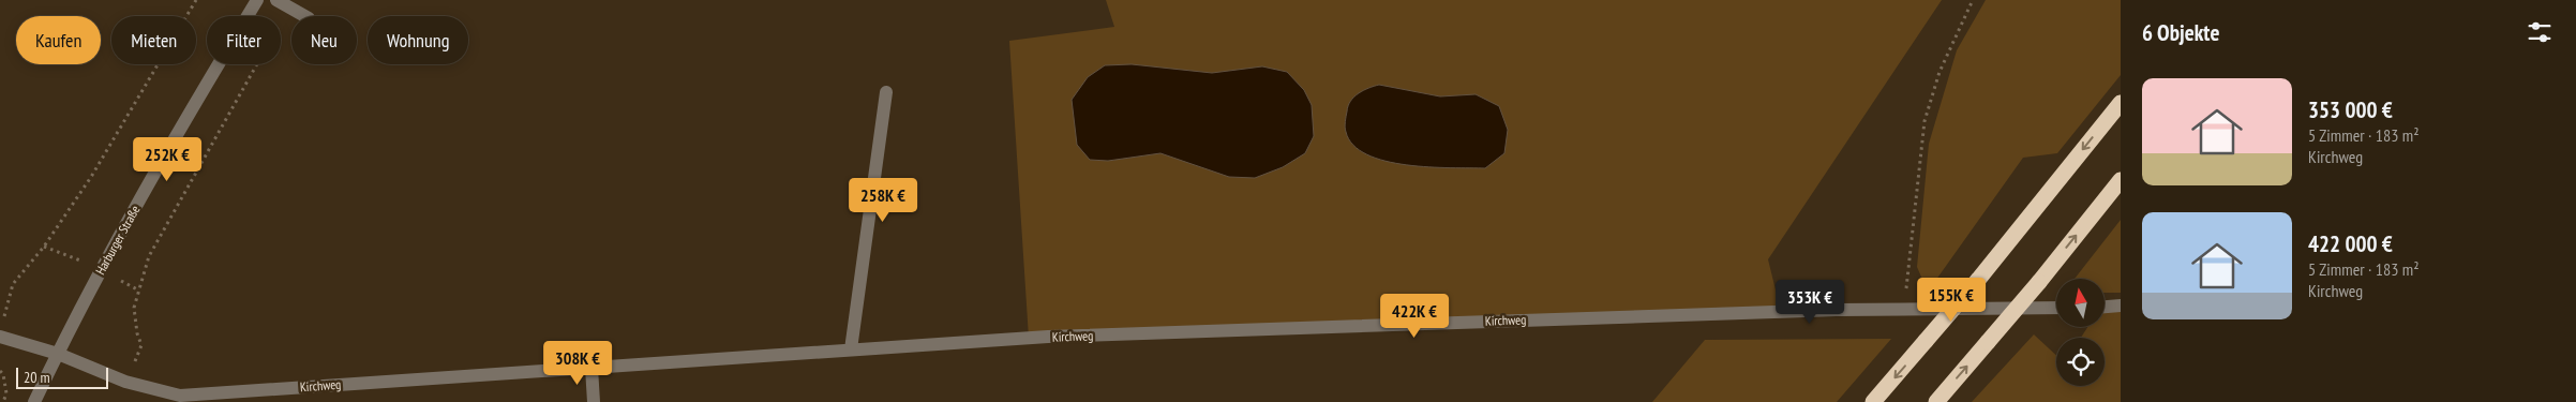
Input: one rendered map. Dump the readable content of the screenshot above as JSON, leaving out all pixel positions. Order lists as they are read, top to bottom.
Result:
{
  "streets": {
    "street": ["Harburger Straße", "Kirchweg"]
  },
  "crossings": [
    ["Harburger Straße", "Kirchweg"]
  ],
  "scale_bar": "20 m",
  "north": "top",
  "page": {
    "heading": "6 Objekte",
    "chip": [
      "Kaufen",
      "Mieten",
      "Filter",
      "Neu",
      "Wohnung"
    ],
    "list": [
      {
        "name": "353 000 €",
        "note": "5 Zimmer · 183 m² · Kirchweg"
      },
      {
        "name": "422 000 €",
        "note": "5 Zimmer · 183 m² · Kirchweg"
      }
    ],
    "price": [
      "252K €",
      "258K €",
      "155K €",
      "353K €",
      "422K €",
      "308K €"
    ],
    "scale": "20 m"
  }
}
